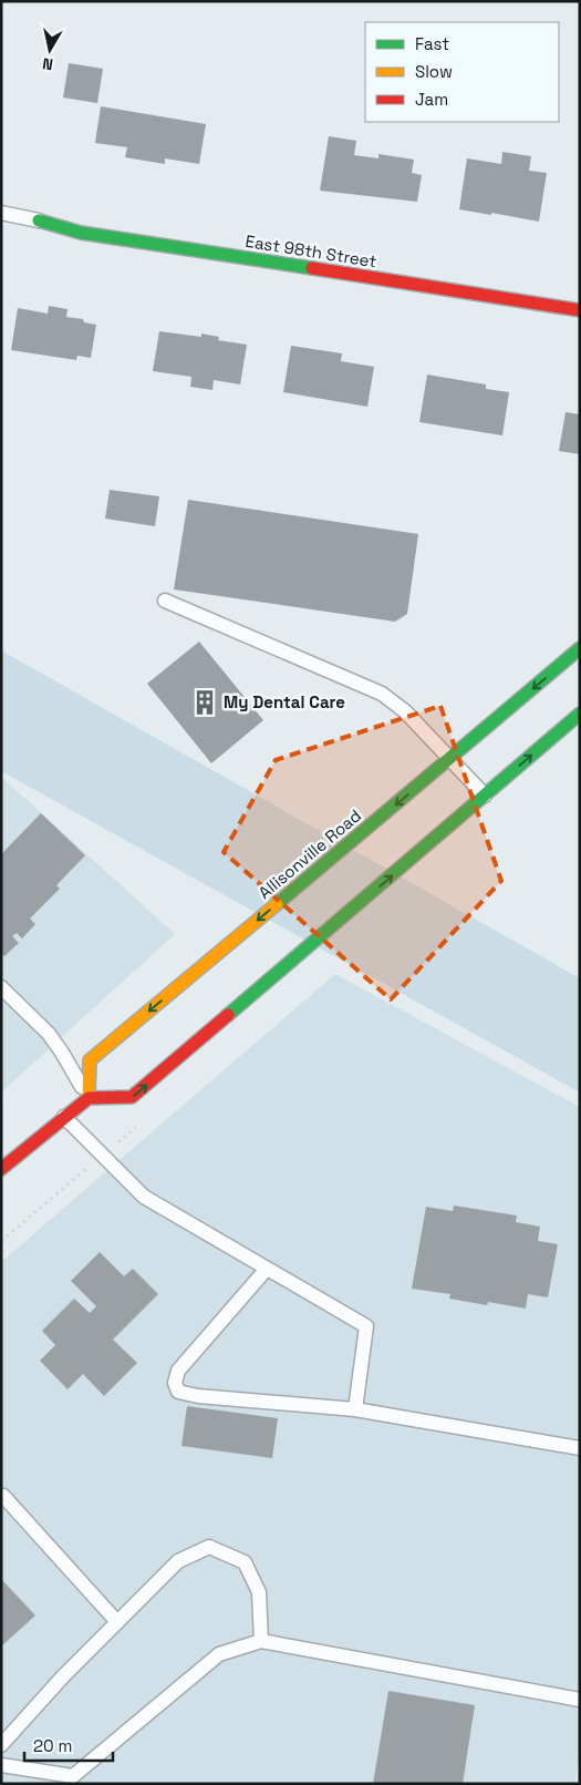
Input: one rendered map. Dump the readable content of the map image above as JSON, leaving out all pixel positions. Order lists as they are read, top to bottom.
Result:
{
  "streets": {
    "main road": ["East 98th Street", "Allisonville Road"]
  },
  "places": {
    "building": ["My Dental Care"]
  },
  "legend": ["Fast", "Slow", "Jam"],
  "scale_bar": "20 m",
  "north": "bottom"
}
